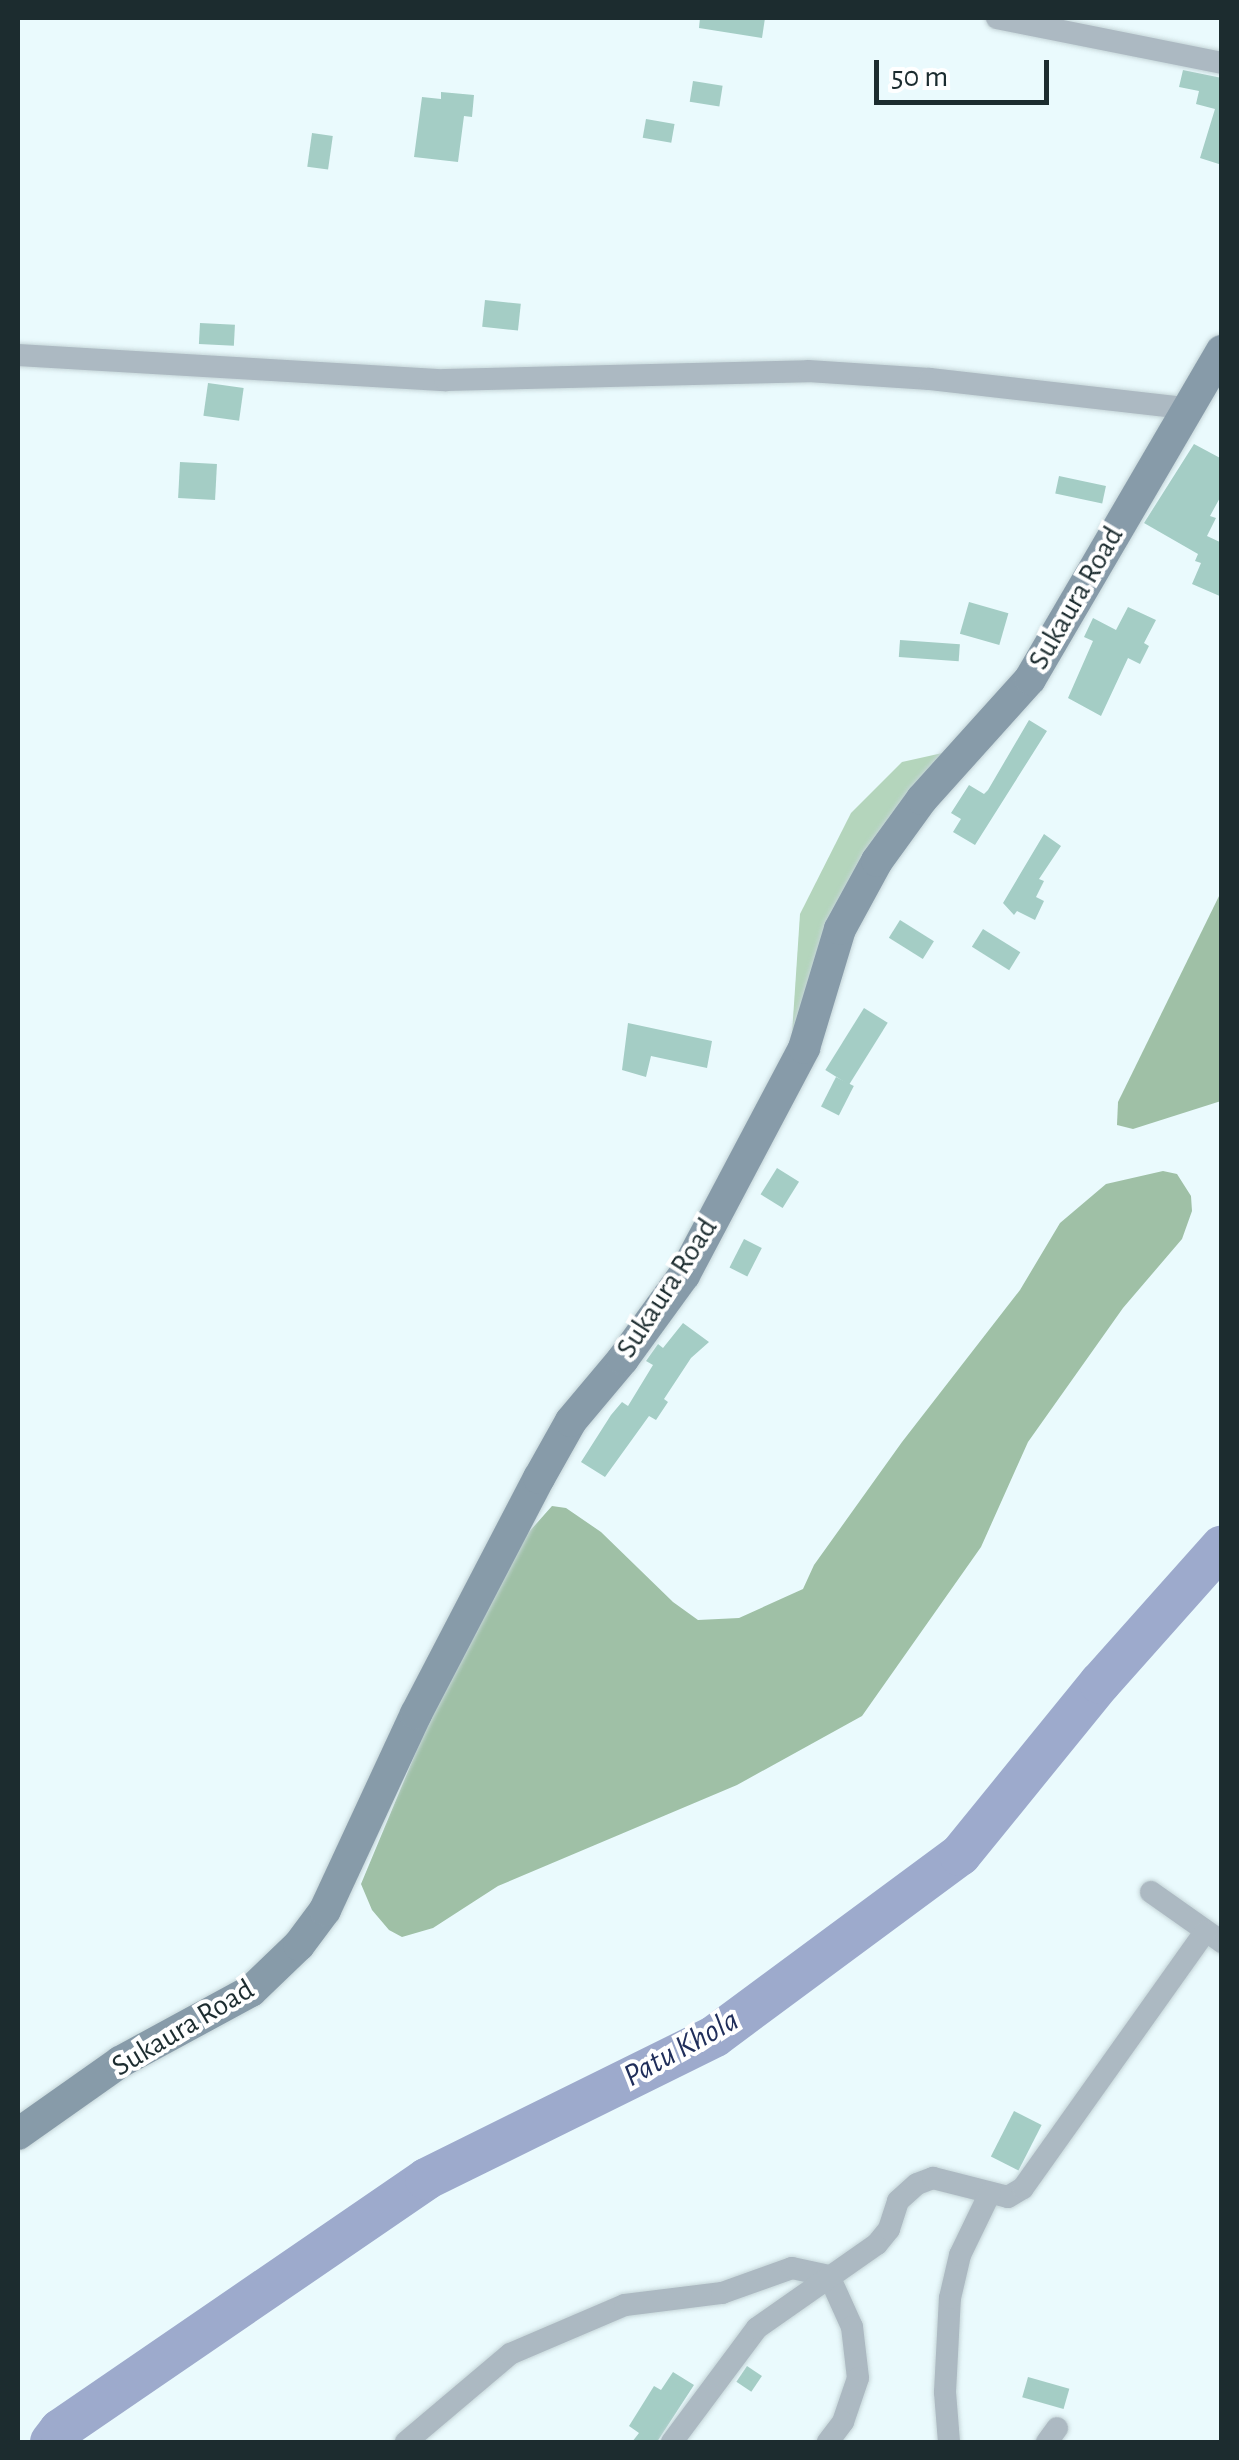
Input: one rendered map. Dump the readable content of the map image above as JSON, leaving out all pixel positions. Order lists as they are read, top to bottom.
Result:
{
  "streets": {
    "street": ["Sukaura Road"]
  },
  "water": ["Patu Khola"],
  "scale_bar": "50 m"
}
